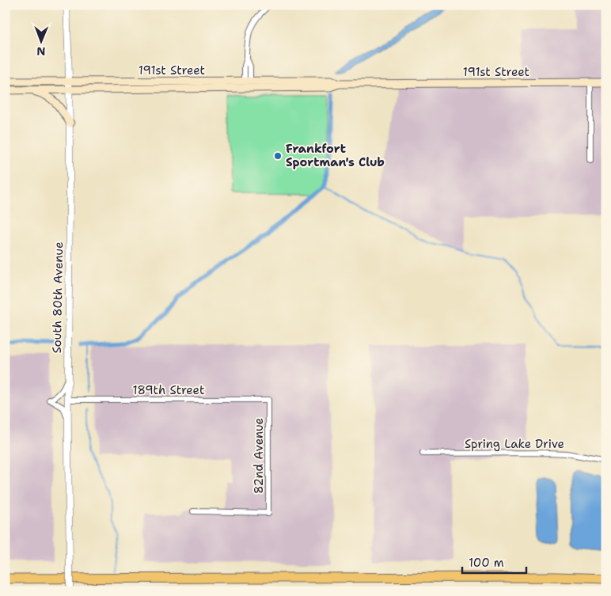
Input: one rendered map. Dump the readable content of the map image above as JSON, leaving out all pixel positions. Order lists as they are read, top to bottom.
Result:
{
  "streets": {
    "main road": ["191st Street"],
    "street": [
      "South 80th Avenue",
      "189th Street",
      "Spring Lake Drive",
      "82nd Avenue"
    ]
  },
  "crossings": [
    ["191st Street", "South 80th Avenue"],
    ["South 80th Avenue", "189th Street"],
    ["189th Street", "82nd Avenue"]
  ],
  "places": ["Frankfort Sportman's Club"],
  "scale_bar": "100 m",
  "north": "bottom"
}
